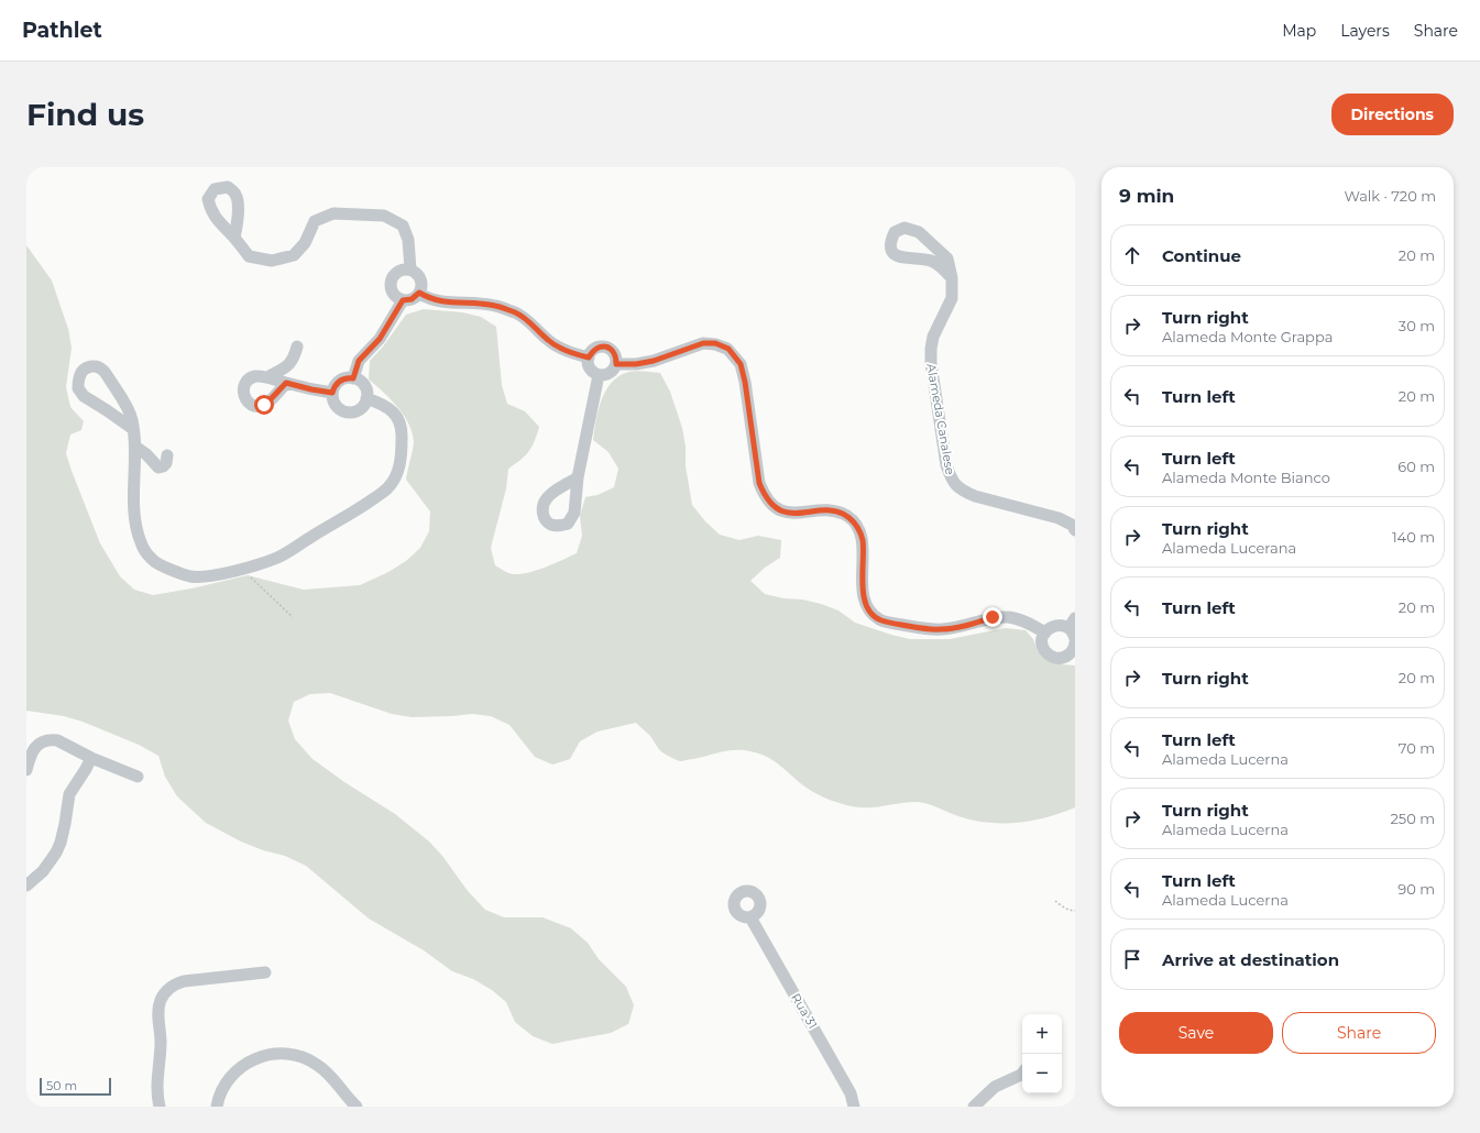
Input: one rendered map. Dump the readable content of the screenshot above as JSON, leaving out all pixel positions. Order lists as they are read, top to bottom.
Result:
{
  "streets": {
    "street": ["Alameda Canalese", "Rua 31"]
  },
  "scale_bar": "50 m",
  "page": {
    "header": "Pathlet",
    "nav": ["Map", "Layers", "Share"],
    "buttons": [
      "Directions",
      ["Save", "Share"]
    ],
    "title": "Find us",
    "heading": ["9 min", "Walk · 720 m"],
    "list": [
      ["Continue", "20 m"],
      ["Turn right", "Alameda Monte Grappa", "30 m"],
      ["Turn left", "20 m"],
      ["Turn left", "Alameda Monte Bianco", "60 m"],
      ["Turn right", "Alameda Lucerana", "140 m"],
      ["Turn left", "20 m"],
      ["Turn right", "20 m"],
      ["Turn left", "Alameda Lucerna", "70 m"],
      ["Turn right", "Alameda Lucerna", "250 m"],
      ["Turn left", "Alameda Lucerna", "90 m"],
      "Arrive at destination"
    ],
    "map_buttons": ["+", "−"],
    "scale": "50 m"
  }
}
